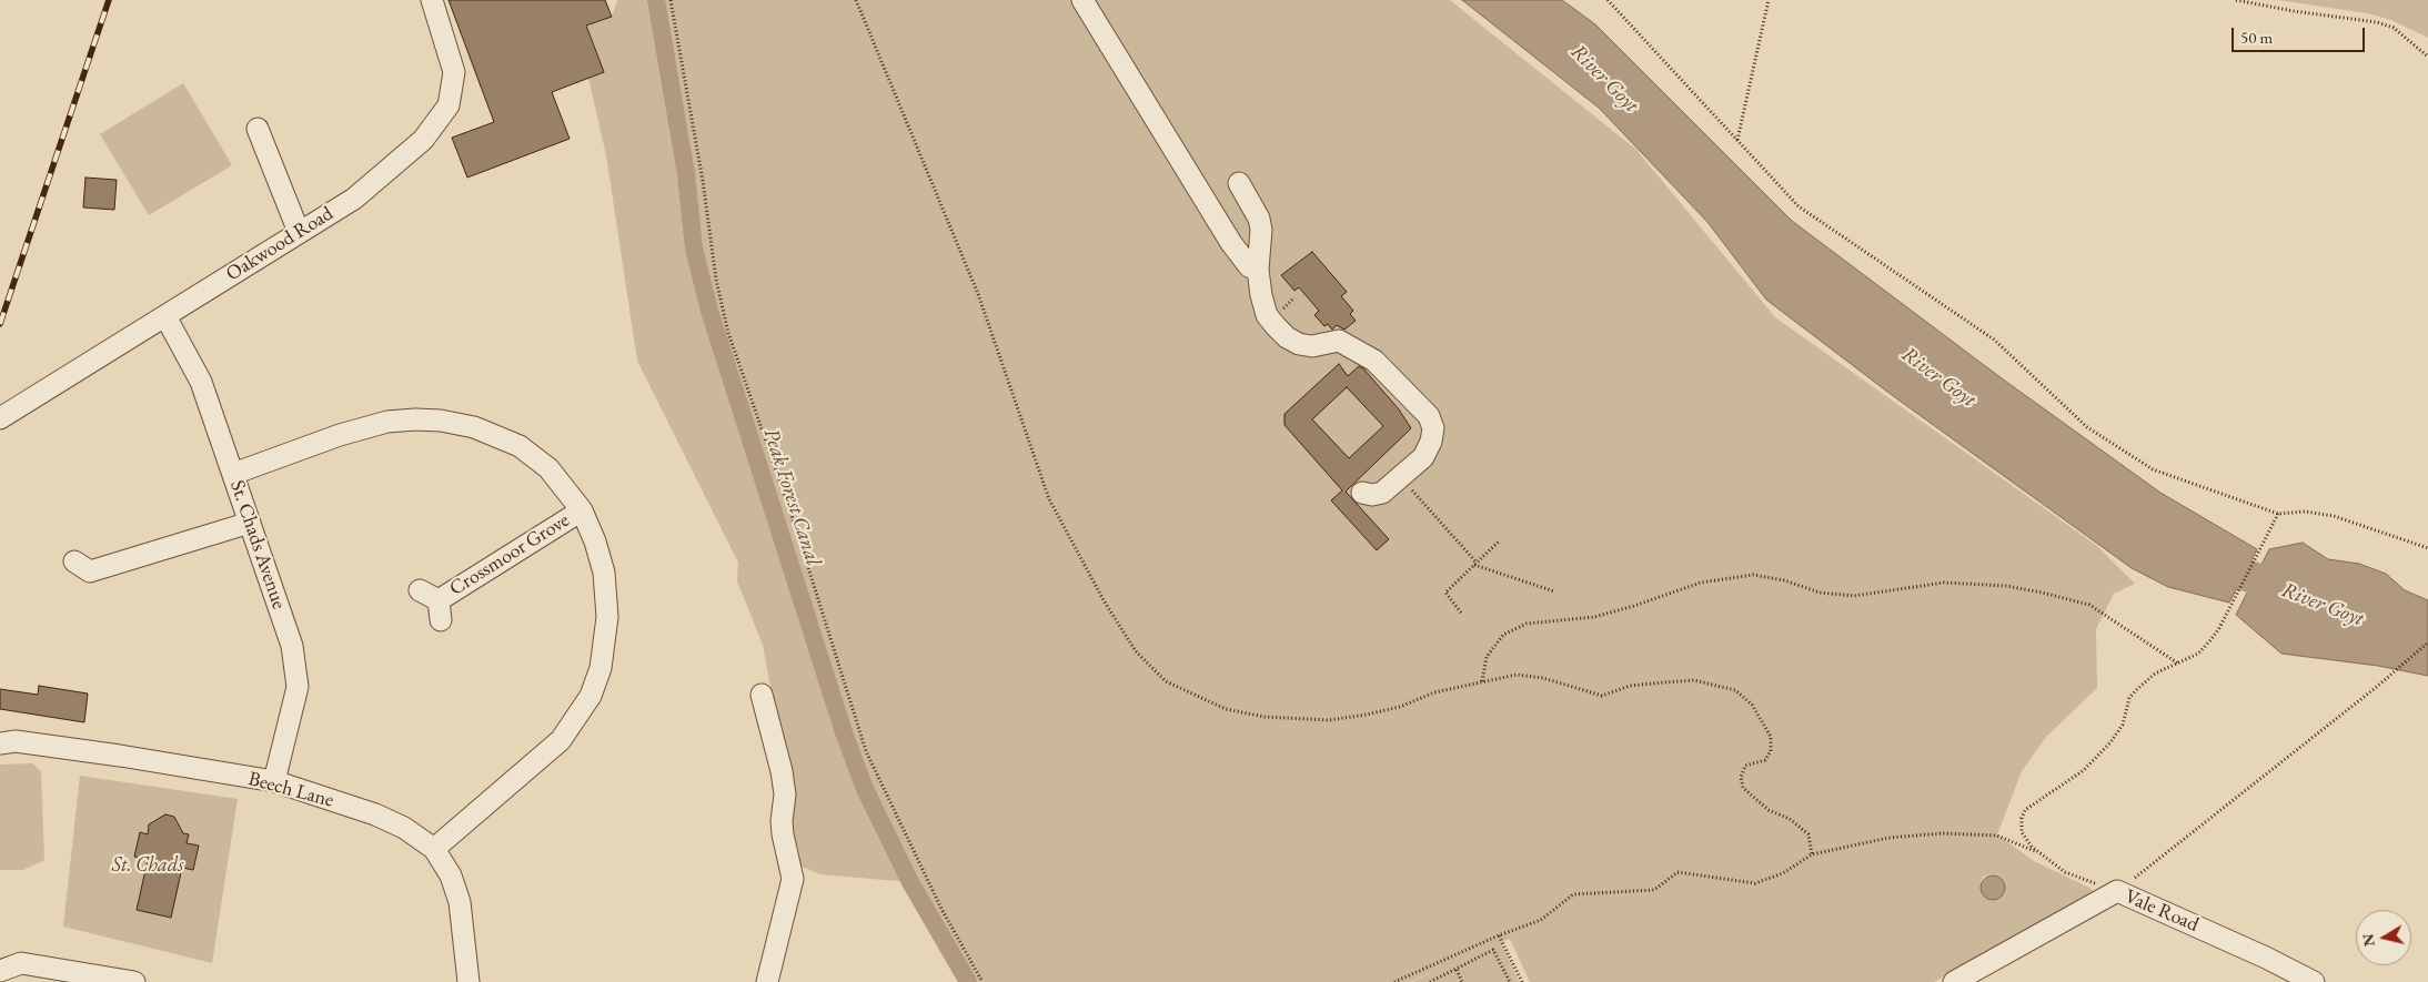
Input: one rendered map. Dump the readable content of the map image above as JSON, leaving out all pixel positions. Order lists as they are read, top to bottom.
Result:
{
  "streets": {
    "street": [
      "Oakwood Road",
      "St. Chads Avenue",
      "Crossmoor Grove",
      "Beech Lane",
      "Vale Road"
    ]
  },
  "crossings": [
    ["Oakwood Road", "St. Chads Avenue"],
    ["St. Chads Avenue", "Beech Lane"]
  ],
  "water": ["River Goyt", "Peak Forest Canal"],
  "parks": ["St. Chads"],
  "scale_bar": "50 m",
  "north": "left"
}
